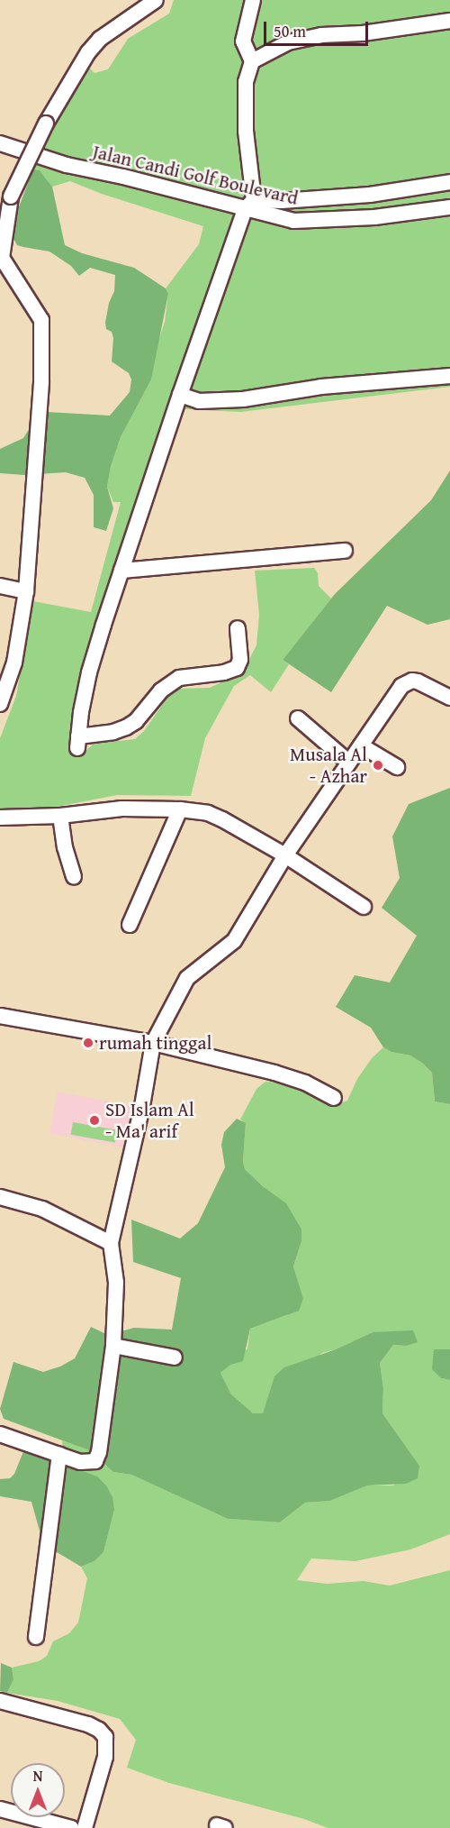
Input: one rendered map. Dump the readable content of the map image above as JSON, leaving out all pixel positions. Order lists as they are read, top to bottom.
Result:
{
  "streets": {
    "street": ["Jalan Candi Golf Boulevard"]
  },
  "places": ["Musala Al - Azhar", "rumah tinggal", "SD Islam Al - Ma' arif"],
  "scale_bar": "50 m",
  "north": "top"
}
